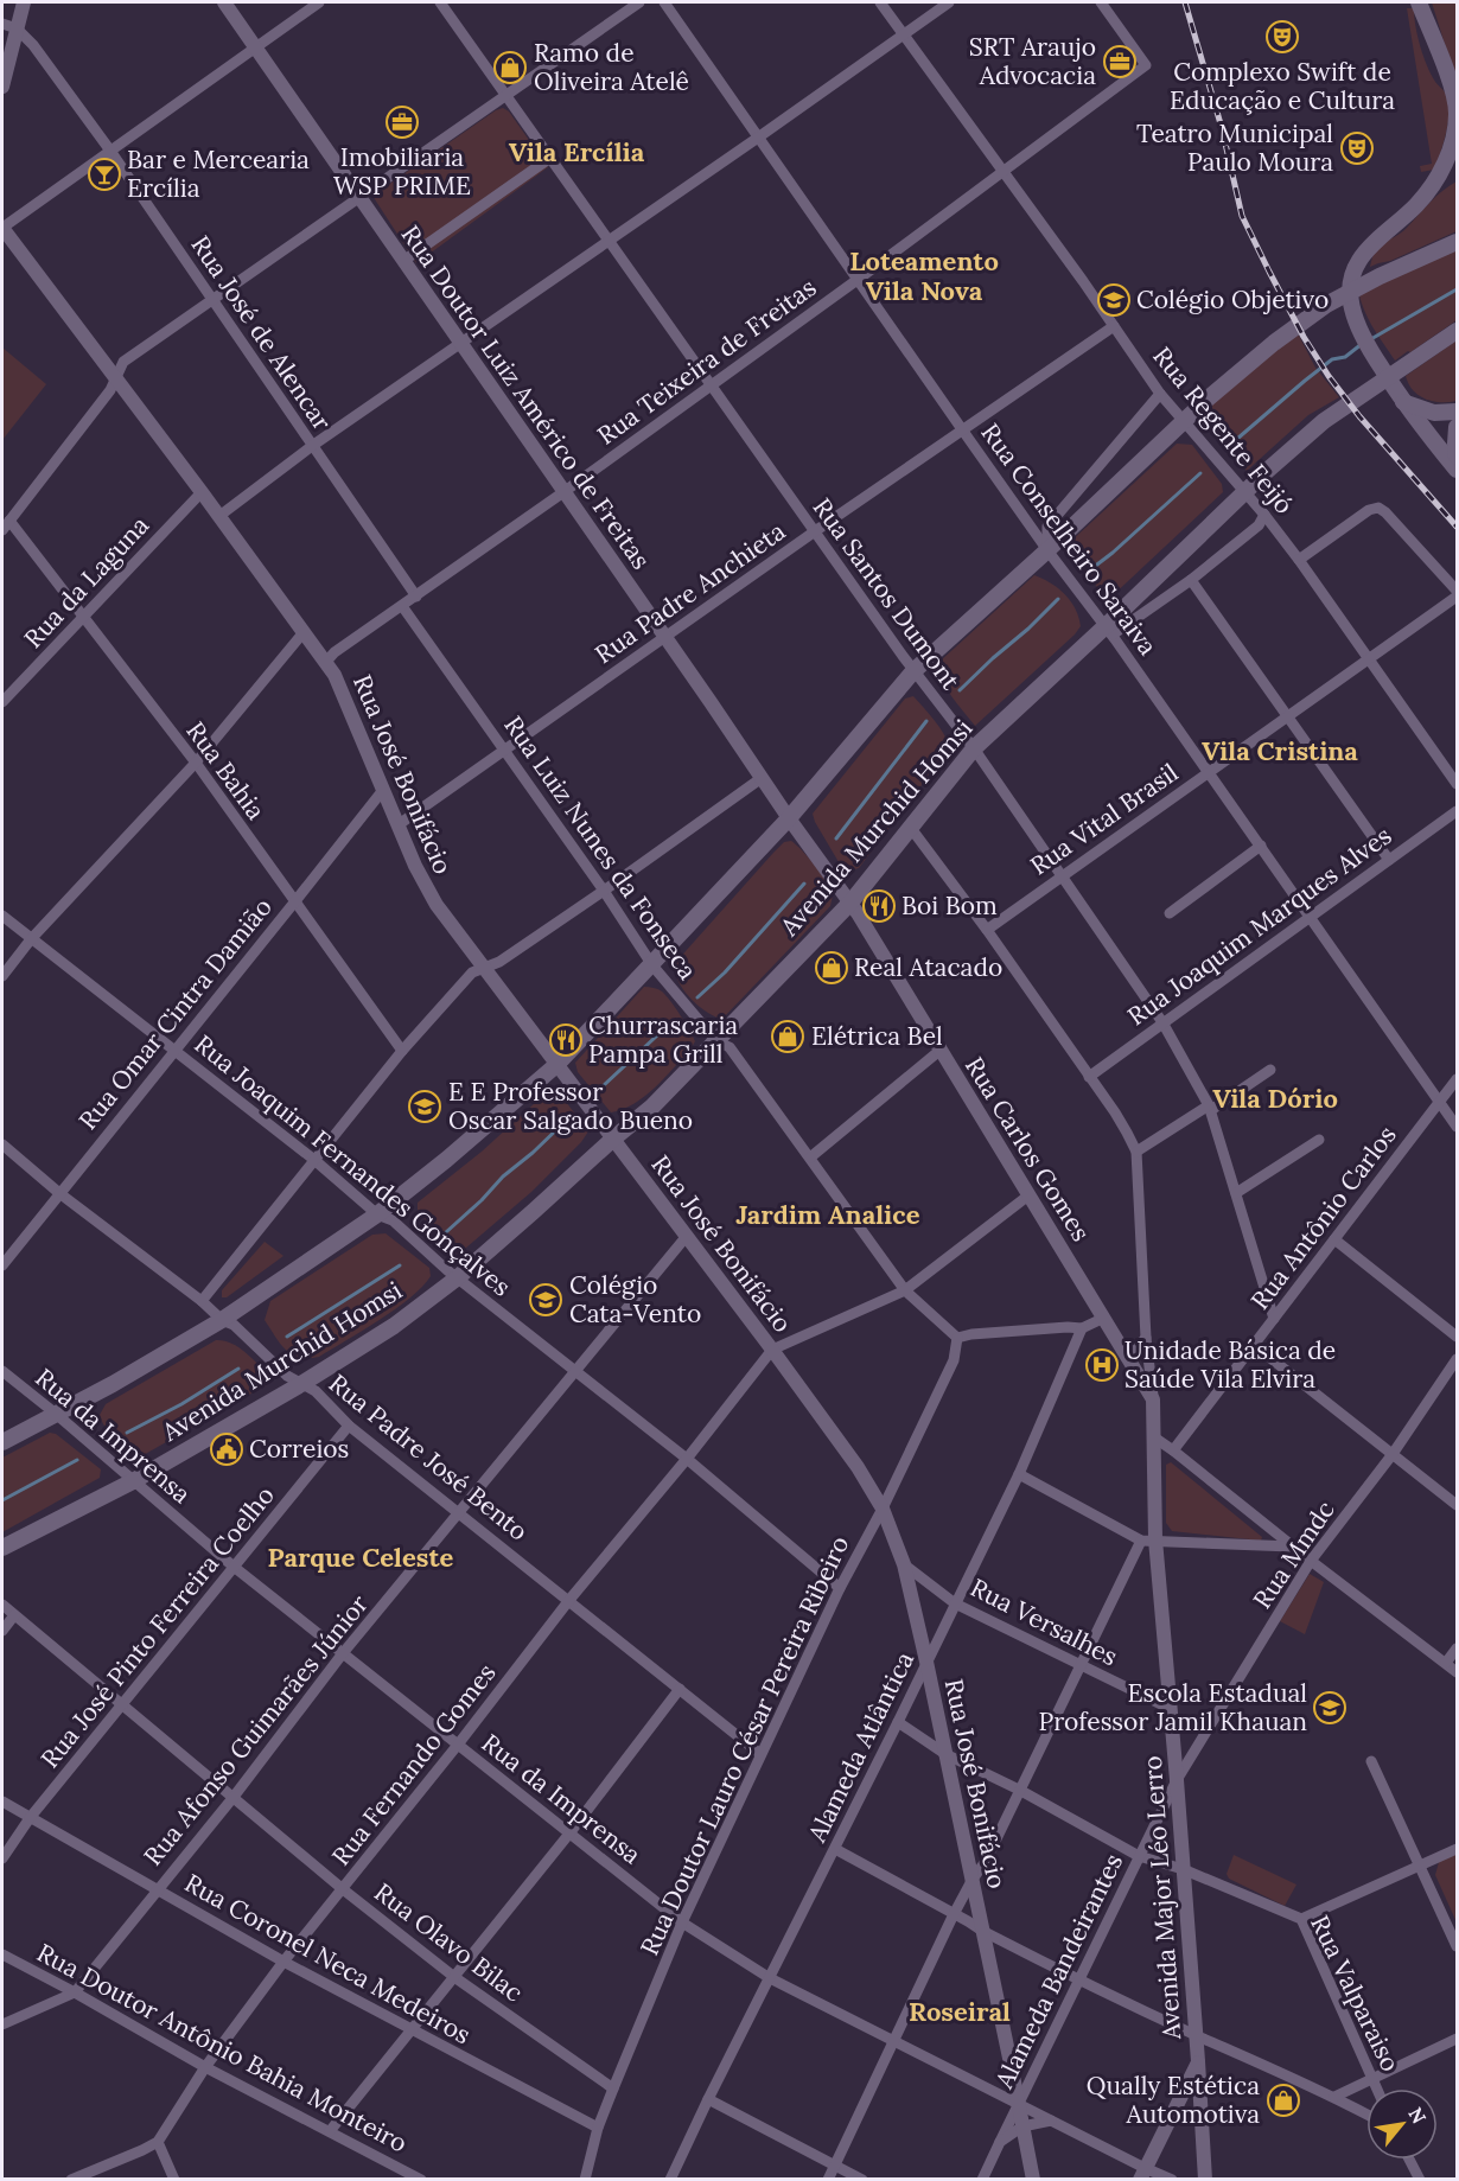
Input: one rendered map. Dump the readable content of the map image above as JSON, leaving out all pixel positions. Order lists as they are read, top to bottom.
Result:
{
  "streets": {
    "main road": ["Avenida Murchid Homsi"],
    "street": [
      "Rua José de Alencar",
      "Rua Teixeira de Freitas",
      "Rua Doutor Luiz Américo de Freitas",
      "Rua Regente Feijó",
      "Rua Conselheiro Saraiva",
      "Rua da Laguna",
      "Rua Padre Anchieta",
      "Rua Santos Dumont",
      "Rua Bahia",
      "Rua José Bonifácio",
      "Rua Vital Brasil",
      "Rua Luiz Nunes da Fonseca",
      "Rua Joaquim Marques Alves",
      "Rua Omar Cintra Damião",
      "Rua Carlos Gomes",
      "Rua Joaquim Fernandes Gonçalves",
      "Rua Antônio Carlos",
      "Rua da Imprensa",
      "Rua Padre José Bento",
      "Rua Mmdc",
      "Rua Versalhes",
      "Rua José Pinto Ferreira Coelho",
      "Rua Afonso Guimarães Júnior",
      "Rua Doutor Lauro César Pereira Ribeiro",
      "Alameda Atlântica",
      "Rua Fernando Gomes",
      "Avenida Major Léo Lerro",
      "Rua Olavo Bilac",
      "Rua Coronel Neca Medeiros",
      "Alameda Bandeirantes",
      "Rua Valparaiso",
      "Rua Doutor Antônio Bahia Monteiro"
    ]
  },
  "crossings": [
    ["Rua José de Alencar", "Rua Teixeira de Freitas"],
    ["Rua Teixeira de Freitas", "Rua Doutor Luiz Américo de Freitas"],
    ["Rua Teixeira de Freitas", "Rua Regente Feijó"],
    ["Rua Teixeira de Freitas", "Rua Conselheiro Saraiva"],
    ["Rua Teixeira de Freitas", "Rua Santos Dumont"],
    ["Rua Teixeira de Freitas", "Rua José Bonifácio"],
    ["Rua Teixeira de Freitas", "Rua Luiz Nunes da Fonseca"],
    ["Rua Doutor Luiz Américo de Freitas", "Rua Padre Anchieta"],
    ["Rua Doutor Luiz Américo de Freitas", "Rua Carlos Gomes"],
    ["Rua Regente Feijó", "Rua Padre Anchieta"],
    ["Rua Regente Feijó", "Rua Vital Brasil"],
    ["Rua Conselheiro Saraiva", "Rua Padre Anchieta"],
    ["Rua Conselheiro Saraiva", "Rua Vital Brasil"],
    ["Rua Conselheiro Saraiva", "Avenida Murchid Homsi"],
    ["Rua Conselheiro Saraiva", "Rua Joaquim Marques Alves"],
    ["Rua Conselheiro Saraiva", "Rua Antônio Carlos"],
    ["Rua da Laguna", "Rua Bahia"],
    ["Rua da Laguna", "Rua José Bonifácio"],
    ["Rua Padre Anchieta", "Rua Santos Dumont"],
    ["Rua Padre Anchieta", "Rua José Bonifácio"],
    ["Rua Padre Anchieta", "Rua Luiz Nunes da Fonseca"],
    ["Rua Santos Dumont", "Rua Vital Brasil"],
    ["Rua Santos Dumont", "Avenida Murchid Homsi"],
    ["Rua Santos Dumont", "Rua Joaquim Marques Alves"],
    ["Rua Santos Dumont", "Rua Antônio Carlos"],
    ["Rua Bahia", "Rua Omar Cintra Damião"],
    ["Rua José Bonifácio", "Avenida Murchid Homsi"],
    ["Rua José Bonifácio", "Rua Omar Cintra Damião"],
    ["Rua José Bonifácio", "Rua da Imprensa"],
    ["Rua José Bonifácio", "Rua Versalhes"],
    ["Rua José Bonifácio", "Rua Afonso Guimarães Júnior"],
    ["Rua José Bonifácio", "Rua Doutor Lauro César Pereira Ribeiro"],
    ["Rua José Bonifácio", "Alameda Atlântica"],
    ["Rua José Bonifácio", "Rua Fernando Gomes"],
    ["Rua José Bonifácio", "Alameda Bandeirantes"],
    ["Rua José Bonifácio", "Rua Valparaiso"],
    ["Avenida Murchid Homsi", "Rua Luiz Nunes da Fonseca"],
    ["Avenida Murchid Homsi", "Rua Carlos Gomes"],
    ["Avenida Murchid Homsi", "Rua Joaquim Fernandes Gonçalves"],
    ["Avenida Murchid Homsi", "Rua da Imprensa"],
    ["Avenida Murchid Homsi", "Rua Padre José Bento"],
    ["Rua Luiz Nunes da Fonseca", "Rua Doutor Lauro César Pereira Ribeiro"],
    ["Rua Omar Cintra Damião", "Rua Joaquim Fernandes Gonçalves"],
    ["Rua Omar Cintra Damião", "Rua Padre José Bento"],
    ["Rua Carlos Gomes", "Avenida Major Léo Lerro"],
    ["Rua Joaquim Fernandes Gonçalves", "Rua Afonso Guimarães Júnior"],
    ["Rua Joaquim Fernandes Gonçalves", "Rua Doutor Lauro César Pereira Ribeiro"],
    ["Rua Joaquim Fernandes Gonçalves", "Rua Fernando Gomes"],
    ["Rua da Imprensa", "Rua José Pinto Ferreira Coelho"],
    ["Rua da Imprensa", "Rua Afonso Guimarães Júnior"],
    ["Rua da Imprensa", "Rua Doutor Lauro César Pereira Ribeiro"],
    ["Rua da Imprensa", "Alameda Atlântica"],
    ["Rua da Imprensa", "Rua Fernando Gomes"],
    ["Rua da Imprensa", "Alameda Bandeirantes"],
    ["Rua Padre José Bento", "Rua José Pinto Ferreira Coelho"],
    ["Rua Padre José Bento", "Rua Afonso Guimarães Júnior"],
    ["Rua Padre José Bento", "Rua Doutor Lauro César Pereira Ribeiro"],
    ["Rua Padre José Bento", "Rua Fernando Gomes"],
    ["Rua Mmdc", "Avenida Major Léo Lerro"],
    ["Rua Mmdc", "Alameda Bandeirantes"],
    ["Rua Versalhes", "Alameda Atlântica"],
    ["Rua Versalhes", "Avenida Major Léo Lerro"],
    ["Rua José Pinto Ferreira Coelho", "Rua Olavo Bilac"],
    ["Rua José Pinto Ferreira Coelho", "Rua Coronel Neca Medeiros"],
    ["Rua Afonso Guimarães Júnior", "Rua Olavo Bilac"],
    ["Rua Afonso Guimarães Júnior", "Rua Coronel Neca Medeiros"],
    ["Rua Afonso Guimarães Júnior", "Rua Doutor Antônio Bahia Monteiro"],
    ["Rua Doutor Lauro César Pereira Ribeiro", "Rua Olavo Bilac"],
    ["Rua Doutor Lauro César Pereira Ribeiro", "Rua Coronel Neca Medeiros"],
    ["Alameda Atlântica", "Rua Valparaiso"],
    ["Rua Fernando Gomes", "Rua Olavo Bilac"],
    ["Rua Fernando Gomes", "Rua Coronel Neca Medeiros"],
    ["Rua Fernando Gomes", "Rua Doutor Antônio Bahia Monteiro"],
    ["Avenida Major Léo Lerro", "Alameda Bandeirantes"],
    ["Avenida Major Léo Lerro", "Rua Valparaiso"],
    ["Alameda Bandeirantes", "Rua Valparaiso"]
  ],
  "districts": [
    "Vila Ercília",
    "Loteamento Vila Nova",
    "Vila Cristina",
    "Vila Dório",
    "Jardim Analice",
    "Parque Celeste",
    "Roseiral"
  ],
  "places": {
    "theatre": ["Complexo Swift de Educação e Cultura", "Teatro Municipal Paulo Moura"],
    "office": ["SRT Araujo Advocacia", "Imobiliaria WSP PRIME"],
    "shop": [
      "Ramo de Oliveira Atelê",
      "Real Atacado",
      "Elétrica Bel",
      "Qually Estética Automotiva"
    ],
    "bar": ["Bar e Mercearia Ercília"],
    "school or university": [
      "Colégio Objetivo",
      "E E Professor Oscar Salgado Bueno",
      "Colégio Cata-Vento",
      "Escola Estadual Professor Jamil Khauan"
    ],
    "restaurant": ["Boi Bom", "Churrascaria Pampa Grill"],
    "hospital": ["Unidade Básica de Saúde Vila Elvira"],
    "public building": ["Correios"]
  },
  "north": "top right"
}
